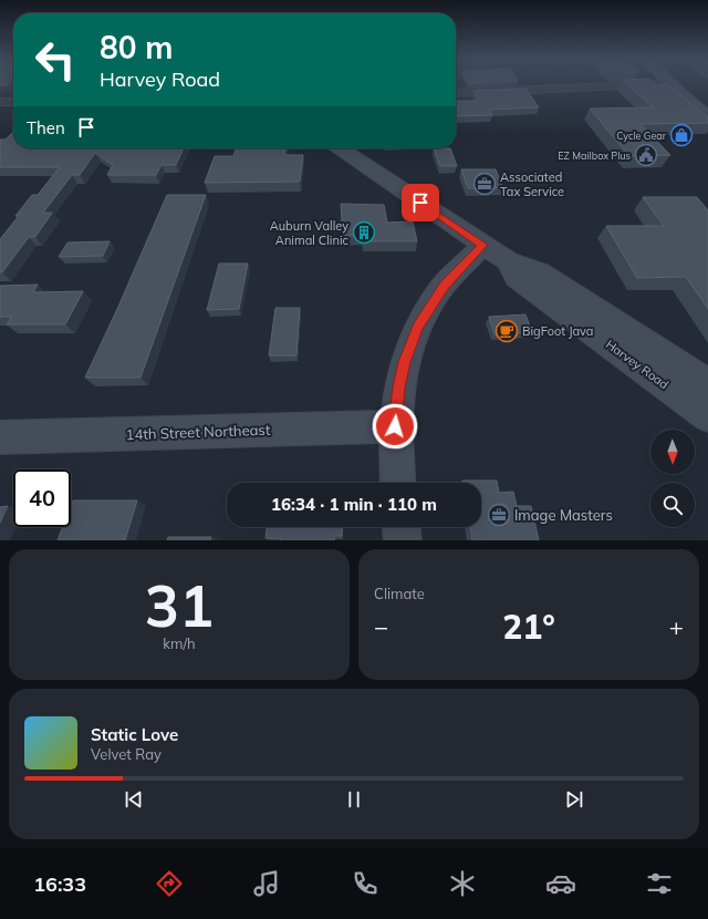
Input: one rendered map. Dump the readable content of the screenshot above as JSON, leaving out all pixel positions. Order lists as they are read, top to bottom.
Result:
{
  "streets": {
    "main road": ["Harvey Road", "14th Street Northeast"]
  },
  "places": {
    "shop": ["Cycle Gear"],
    "public building": ["EZ Mailbox Plus"],
    "office": ["Associated Tax Service", "Image Masters"],
    "building": ["Auburn Valley Animal Clinic"],
    "cafe": ["BigFoot Java"]
  },
  "north": "bottom",
  "page": {
    "turn": ["80 m", "Harvey Road"],
    "then": "Then",
    "limit": "40",
    "trip": "16:34 · 1 min · 110 m",
    "tile": [
      ["31", "km/h"],
      "Climate"
    ],
    "heat": ["−", "21°", "+"],
    "song": ["Static Love", "Velvet Ray"],
    "tabs": "16:33"
  }
}
